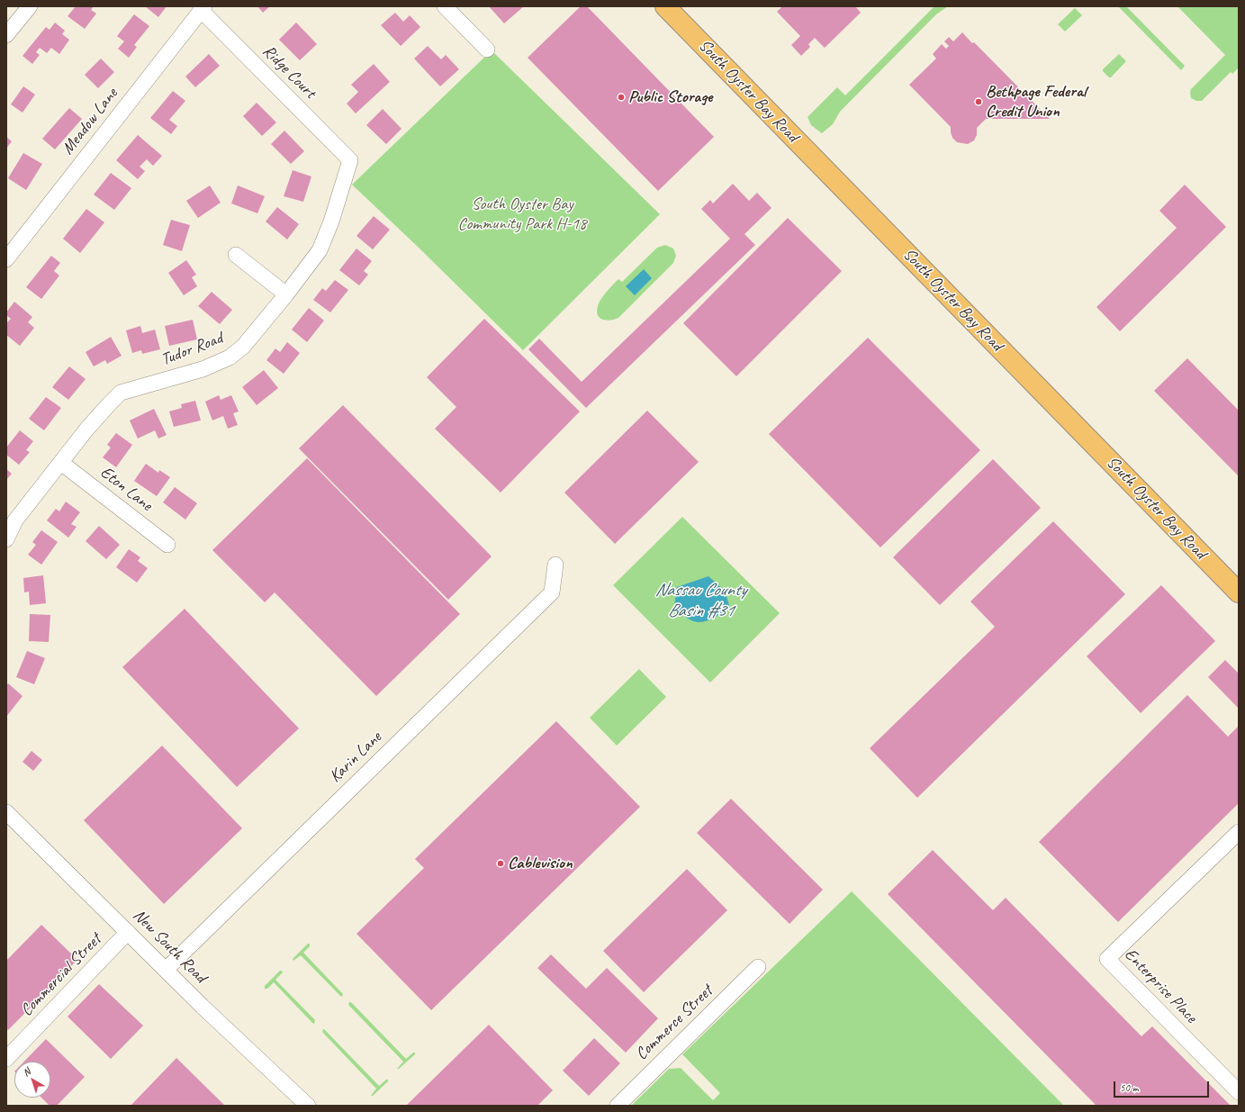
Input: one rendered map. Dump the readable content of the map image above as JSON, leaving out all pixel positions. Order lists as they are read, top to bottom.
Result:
{
  "streets": {
    "main road": ["South Oyster Bay Road"],
    "street": [
      "Ridge Court",
      "Meadow Lane",
      "Tudor Road",
      "Eton Lane",
      "Karin Lane",
      "New South Road",
      "Commercial Street",
      "Enterprise Place",
      "Commerce Street"
    ]
  },
  "crossings": [
    ["Ridge Court", "Meadow Lane"],
    ["Ridge Court", "Tudor Road"],
    ["Tudor Road", "Eton Lane"],
    ["Karin Lane", "New South Road"],
    ["New South Road", "Commercial Street"]
  ],
  "water": ["Nassau County Basin #31"],
  "parks": ["South Oyster Bay Community Park H-18"],
  "places": ["Public Storage", "Bethpage Federal Credit Union", "Cablevision"],
  "scale_bar": "50 m",
  "north": "top left"
}
